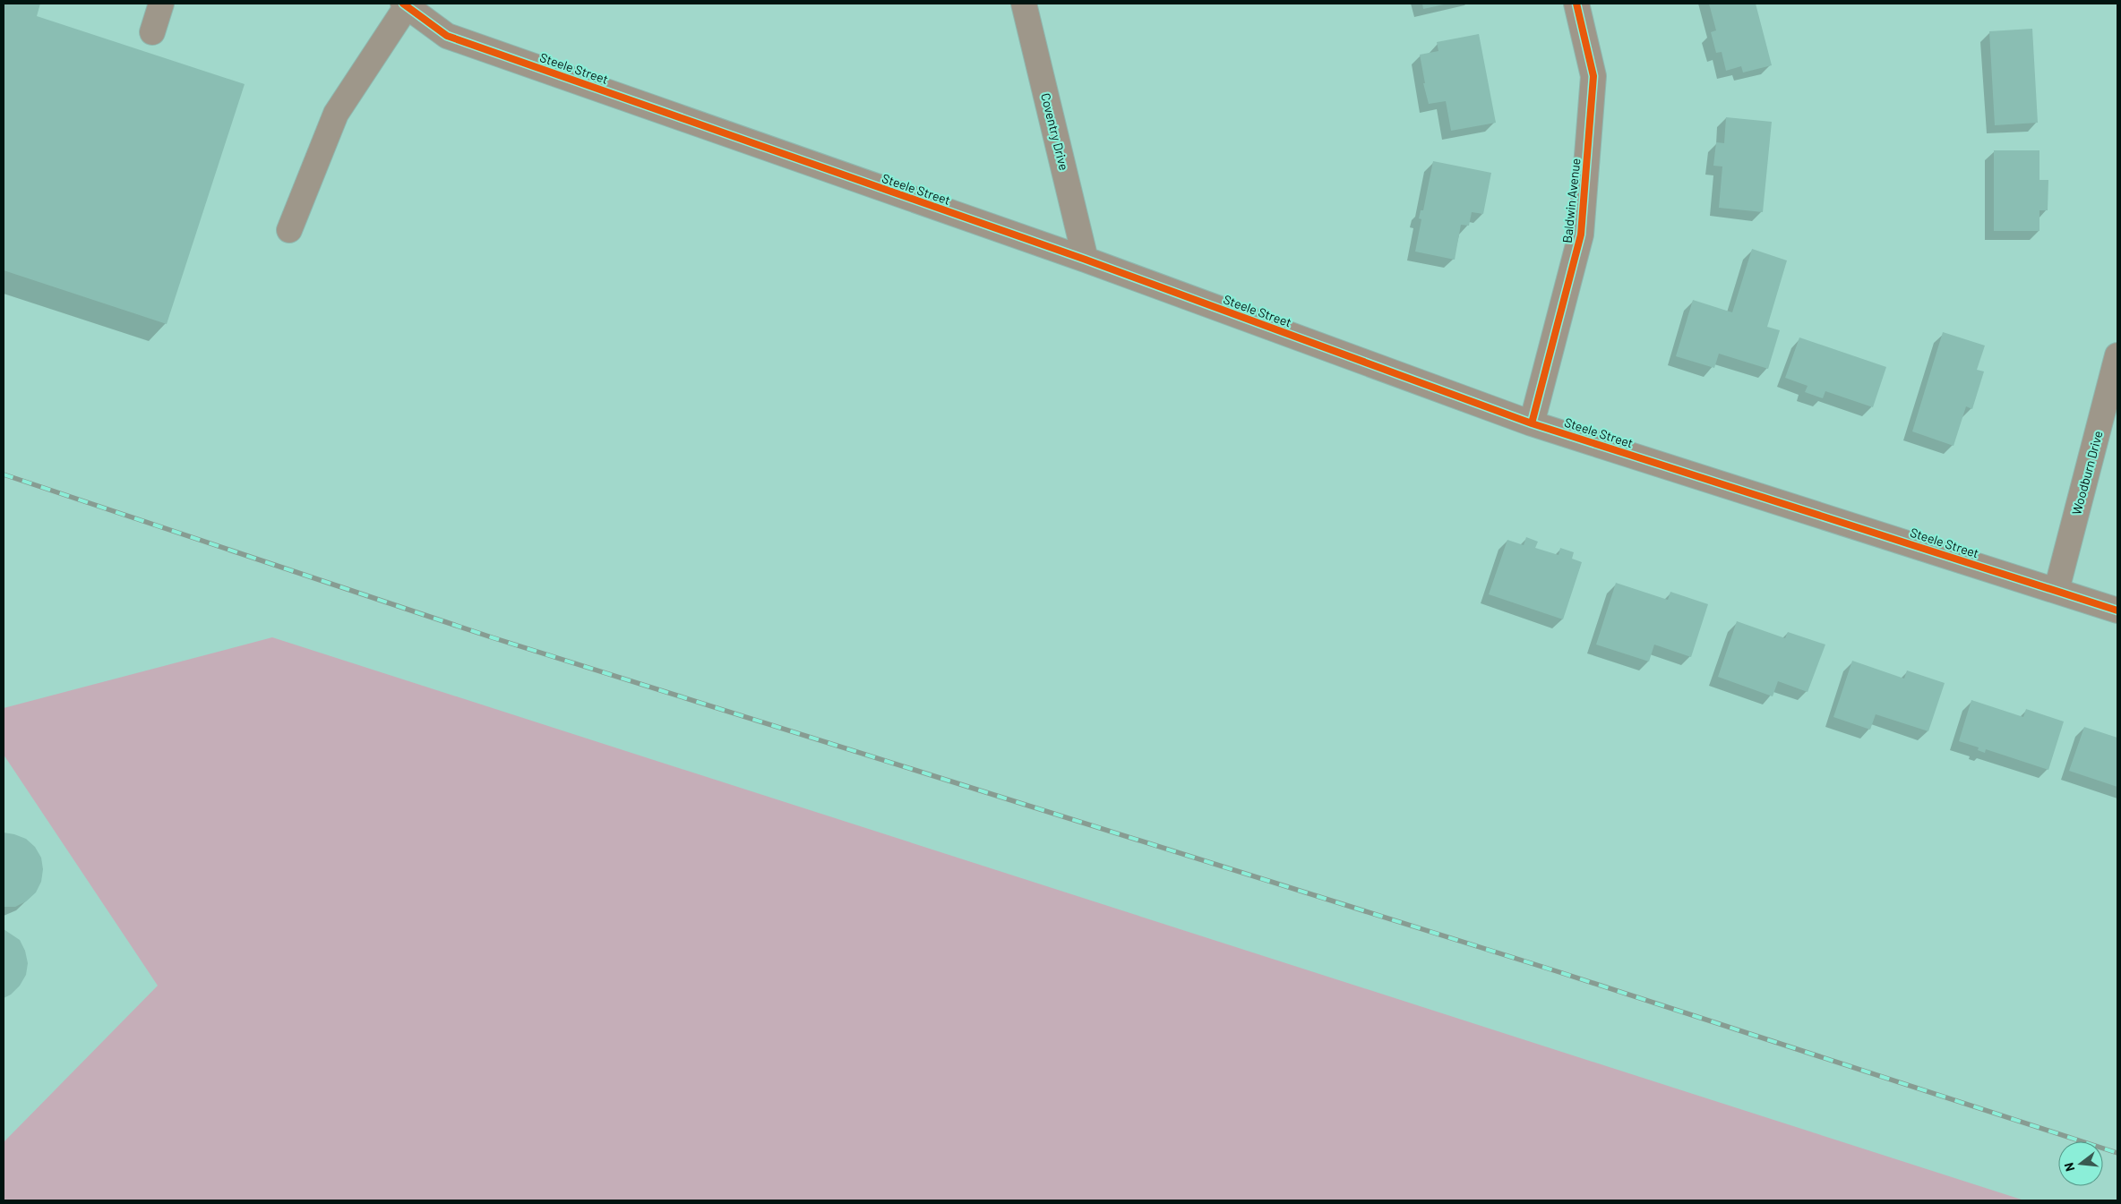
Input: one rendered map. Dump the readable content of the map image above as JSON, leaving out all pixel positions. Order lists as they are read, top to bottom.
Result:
{
  "streets": {
    "street": [
      "Steele Street",
      "Coventry Drive",
      "Baldwin Avenue",
      "Woodburn Drive"
    ]
  },
  "crossings": [
    ["Steele Street", "Coventry Drive"],
    ["Steele Street", "Baldwin Avenue"],
    ["Steele Street", "Woodburn Drive"]
  ],
  "north": "left"
}
